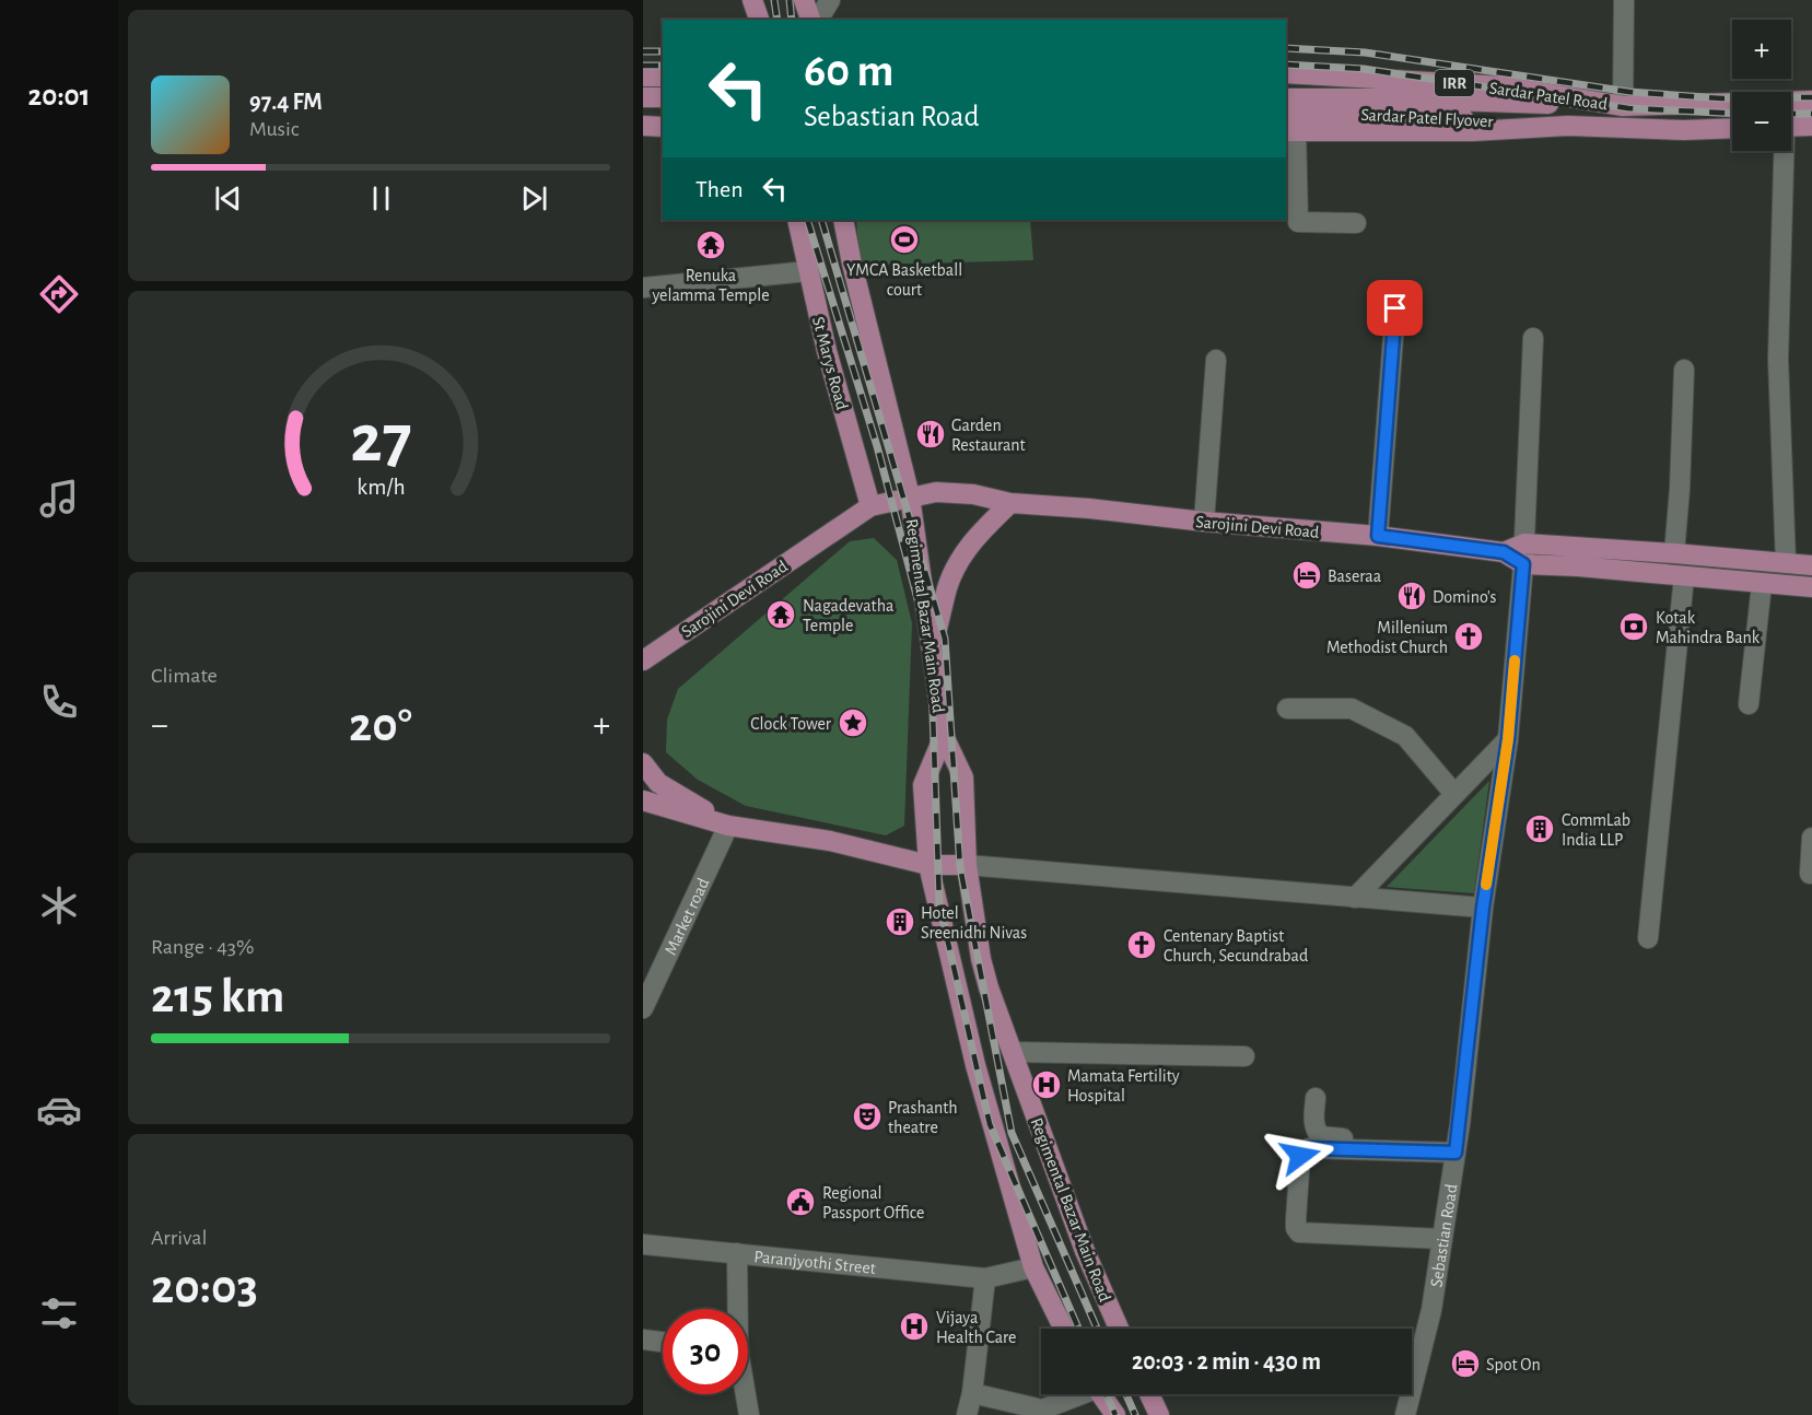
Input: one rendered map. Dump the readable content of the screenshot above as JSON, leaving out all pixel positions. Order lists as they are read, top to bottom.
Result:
{
  "streets": {
    "main road": [
      "IRR",
      "Sardar Patel Road",
      "Sardar Patel Flyover",
      "St Marys Road",
      "Sarojini Devi Road",
      "Regimental Bazar Main Road"
    ],
    "street": ["Market road", "Sebastian Road", "Paranjyothi Street"]
  },
  "crossings": [
    ["Sardar Patel Road", "Sardar Patel Flyover"],
    ["St Marys Road", "Sarojini Devi Road"],
    ["Sarojini Devi Road", "Regimental Bazar Main Road"],
    ["Sarojini Devi Road", "Sebastian Road"],
    ["Regimental Bazar Main Road", "Paranjyothi Street"]
  ],
  "places": {
    "sports": ["YMCA Basketball court"],
    "temple": ["Renuka yelamma Temple", "Nagadevatha Temple"],
    "restaurant": ["Garden Restaurant", "Domino's"],
    "hotel": ["Baseraa", "Spot On"],
    "bank": ["Kotak Mahindra Bank"],
    "church": ["Millenium Methodist Church", "Centenary Baptist Church, Secundrabad"],
    "place": ["Clock Tower"],
    "building": ["CommLab India LLP", "Hotel Sreenidhi Nivas"],
    "hospital": ["Mamata Fertility Hospital", "Vijaya Health Care"],
    "theatre": ["Prashanth theatre"],
    "public building": ["Regional Passport Office"]
  },
  "page": {
    "tabs": "20:01",
    "map_buttons": ["+", "−"],
    "turn": ["60 m", "Sebastian Road"],
    "song": ["97.4 FM", "Music"],
    "then": "Then",
    "tile": [
      "Climate",
      ["Range · 43%", "215 km"],
      ["Arrival", "20:03"]
    ],
    "heat": ["−", "20°", "+"],
    "limit": "30",
    "trip": "20:03 · 2 min · 430 m",
    "gauge": ["27", "km/h"]
  }
}
